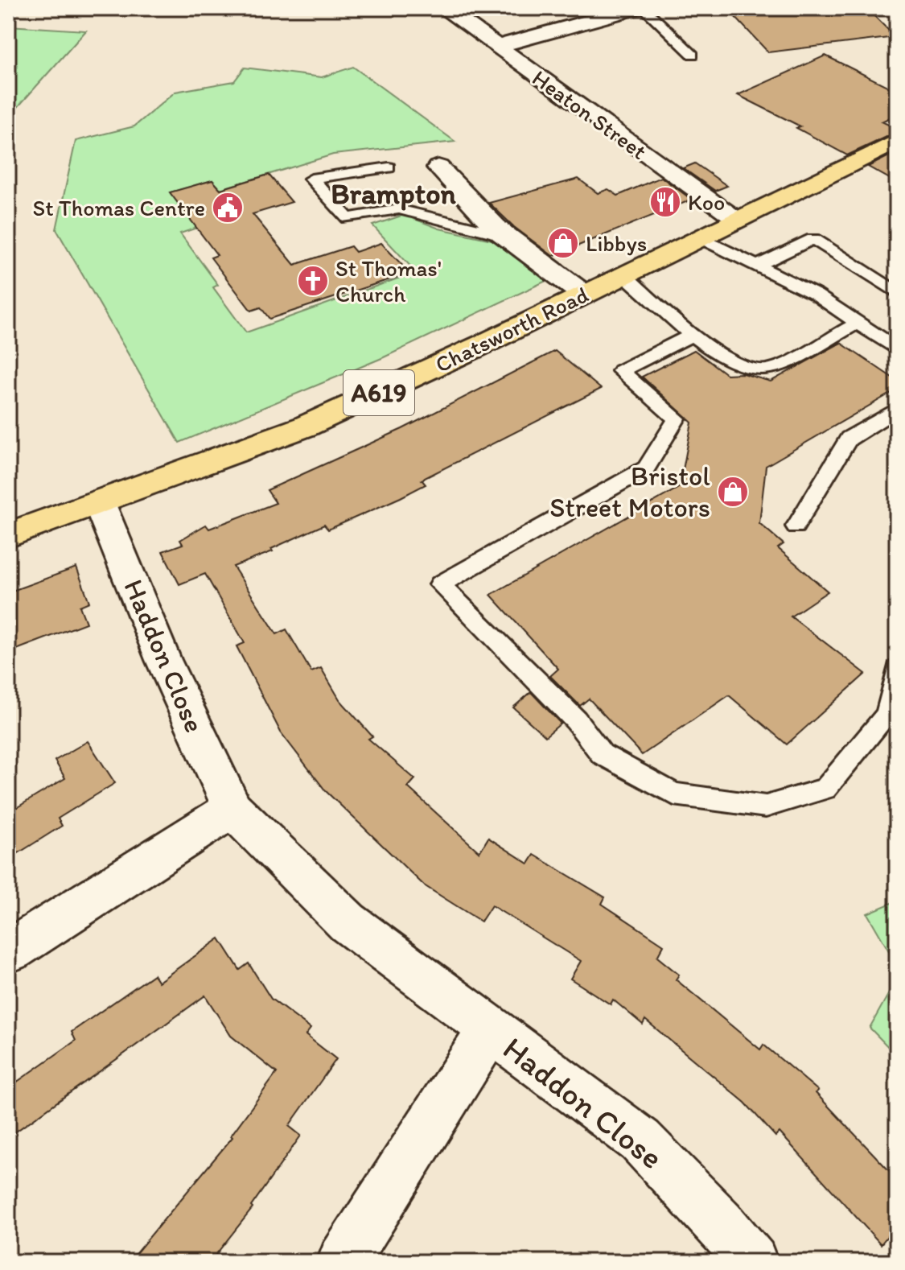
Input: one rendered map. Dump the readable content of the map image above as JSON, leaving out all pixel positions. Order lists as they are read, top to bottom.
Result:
{
  "streets": {
    "highway": ["Chatsworth Road", "A619"],
    "street": ["Heaton Street", "Haddon Close"]
  },
  "crossings": [
    ["Heaton Street", "Chatsworth Road"],
    ["Chatsworth Road", "Haddon Close"]
  ],
  "districts": ["Brampton"],
  "places": {
    "restaurant": ["Koo"],
    "public building": ["St Thomas Centre"],
    "shop": ["Libbys", "Bristol Street Motors"],
    "church": ["St Thomas' Church"]
  }
}
